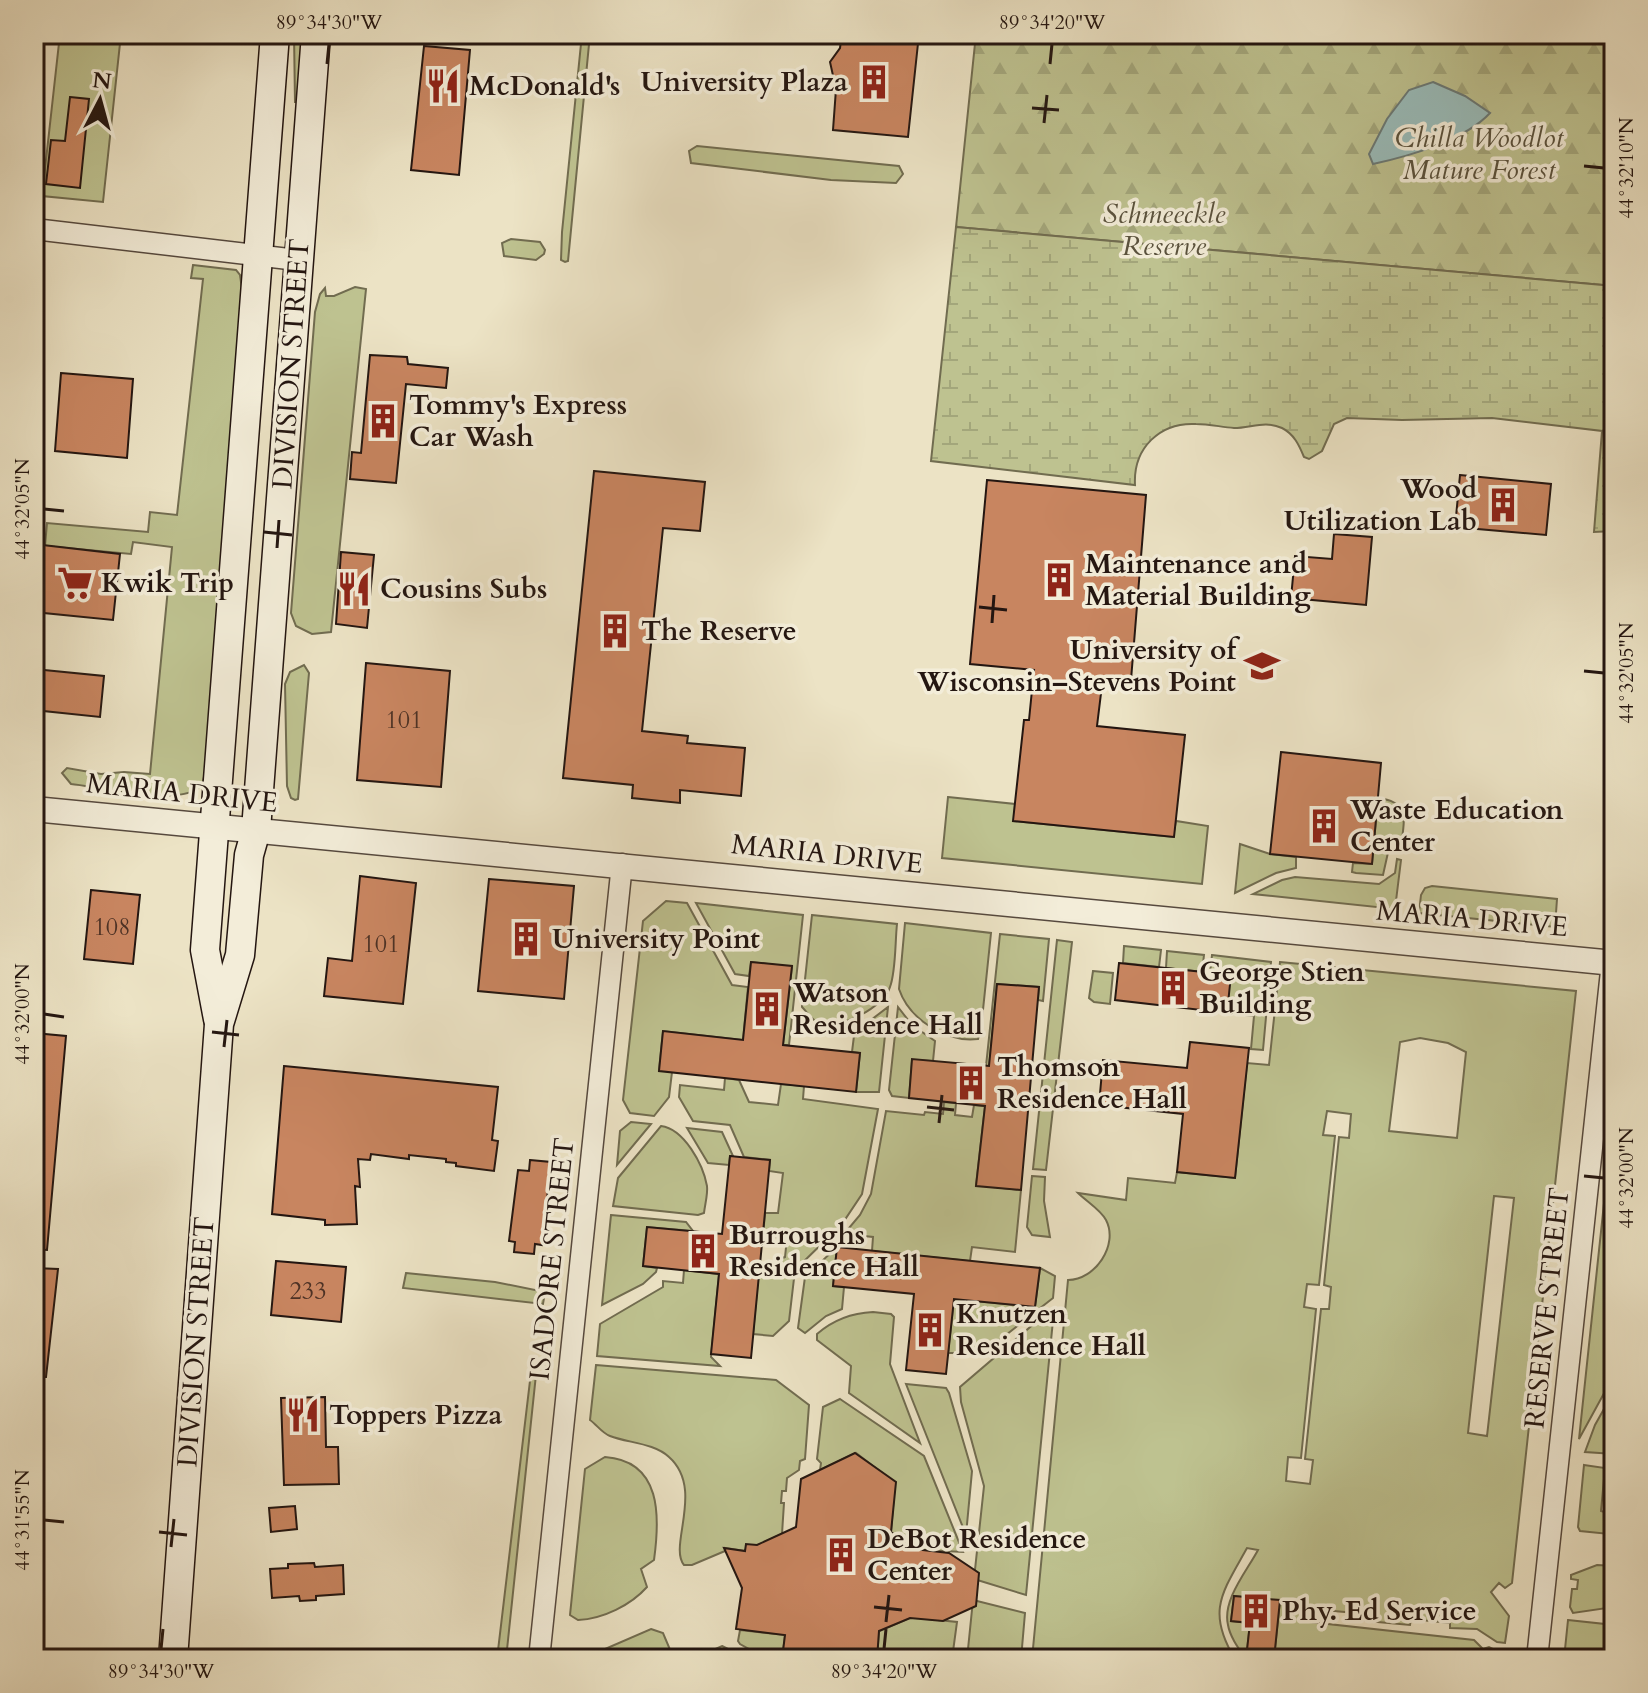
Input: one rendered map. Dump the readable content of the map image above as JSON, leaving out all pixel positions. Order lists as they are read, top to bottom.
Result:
{
  "streets": {
    "main road": ["DIVISION STREET"],
    "street": ["MARIA DRIVE", "ISADORE STREET", "RESERVE STREET"]
  },
  "crossings": [
    ["DIVISION STREET", "MARIA DRIVE"],
    ["MARIA DRIVE", "ISADORE STREET"],
    ["MARIA DRIVE", "RESERVE STREET"]
  ],
  "parks": ["Chilla Woodlot Mature Forest", "Schmeeckle Reserve"],
  "places": {
    "building": [
      "University Plaza",
      "Tommy's Express Car Wash",
      "Wood Utilization Lab",
      "Maintenance and Material Building",
      "The Reserve",
      "Waste Education Center",
      "University Point",
      "George Stien Building",
      "Watson Residence Hall",
      "Thomson Residence Hall",
      "Burroughs Residence Hall",
      "Knutzen Residence Hall",
      "DeBot Residence Center",
      "Phy. Ed Service"
    ],
    "restaurant": ["McDonald's", "Cousins Subs", "Toppers Pizza"],
    "supermarket": ["Kwik Trip"],
    "school or university": ["University of Wisconsin–Stevens Point"]
  },
  "house_numbers": [
    "101",
    "108",
    "101",
    "233"
  ],
  "north": "top",
  "coordinates": [
    "89°34'30\"W",
    "89°34'20\"W",
    "44°32'10\"N",
    "44°32'05\"N",
    "44°32'00\"N",
    "44°31'55\"N"
  ]
}
